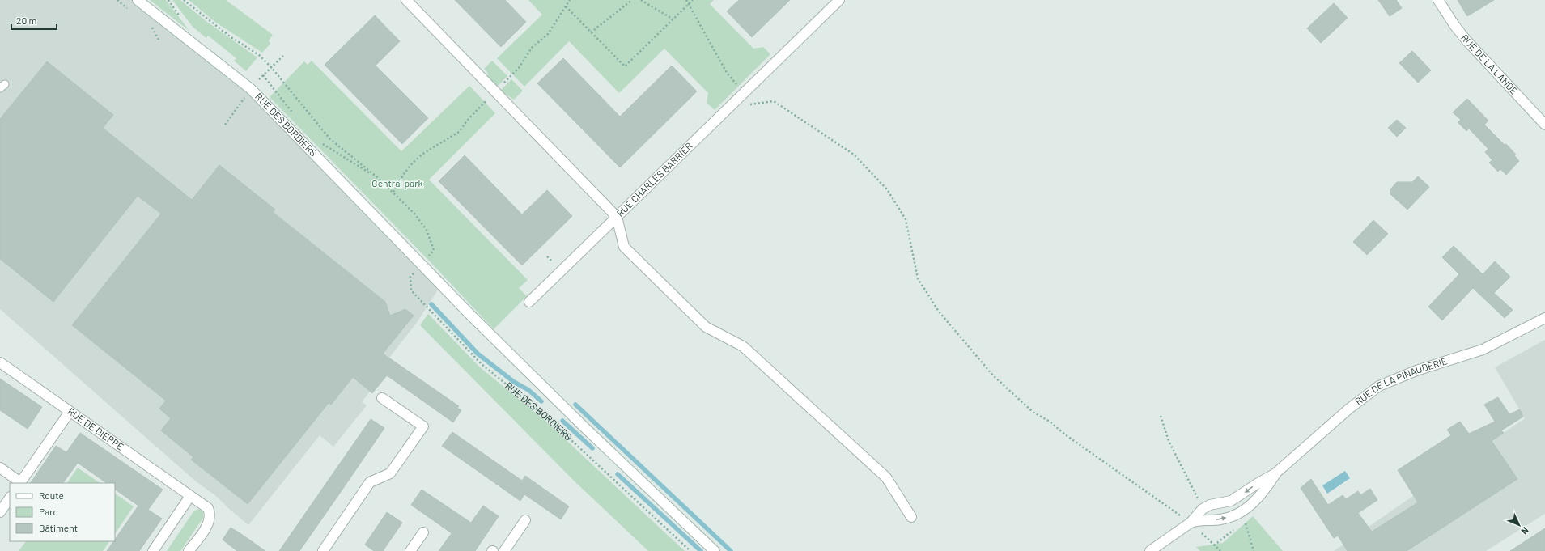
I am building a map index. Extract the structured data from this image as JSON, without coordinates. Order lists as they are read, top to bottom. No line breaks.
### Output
{"streets":{"street":["RUE DE LA LANDE","RUE DES BORDIERS","RUE CHARLES BARRIER","RUE DE LA PINAUDERIE","RUE DE DIEPPE"]},"parks":["Central park"],"legend":["Route","Parc","Bâtiment"],"scale_bar":"20 m","north":"bottom right"}
